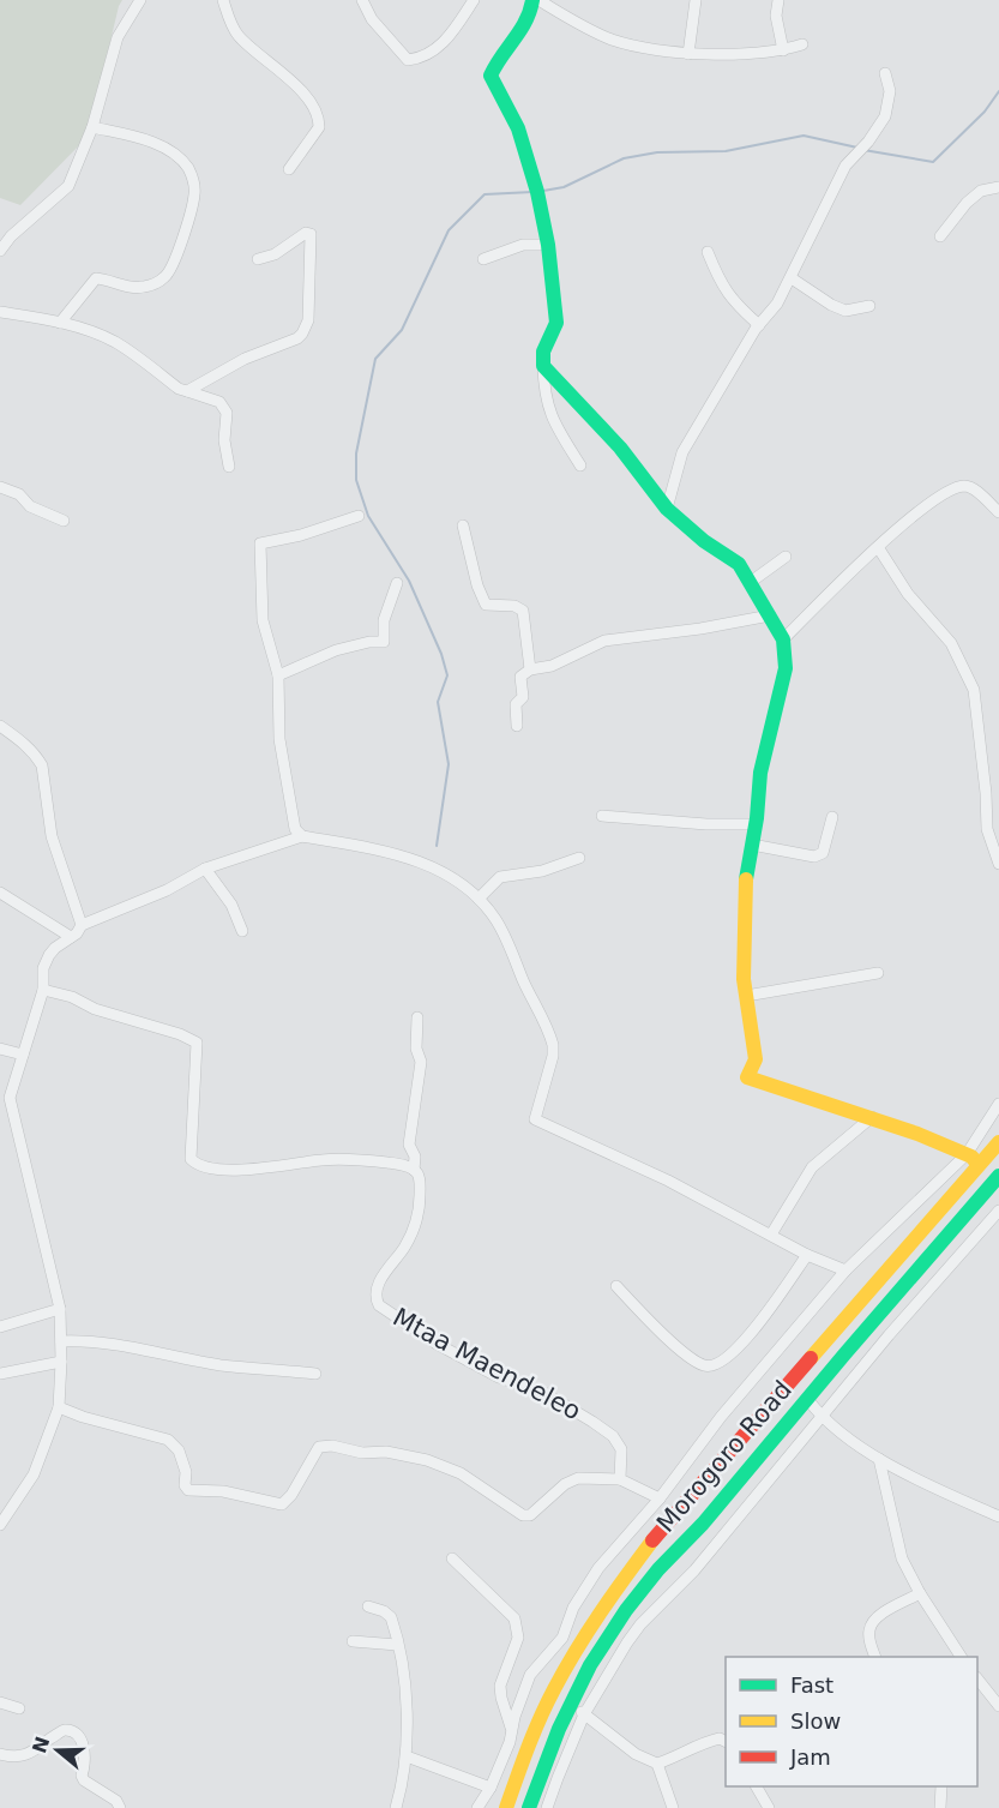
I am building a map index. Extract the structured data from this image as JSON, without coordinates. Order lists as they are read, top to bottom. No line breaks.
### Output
{"streets":{"main road":["Morogoro Road"],"street":["Mtaa Maendeleo"]},"legend":["Fast","Slow","Jam"],"north":"left"}
